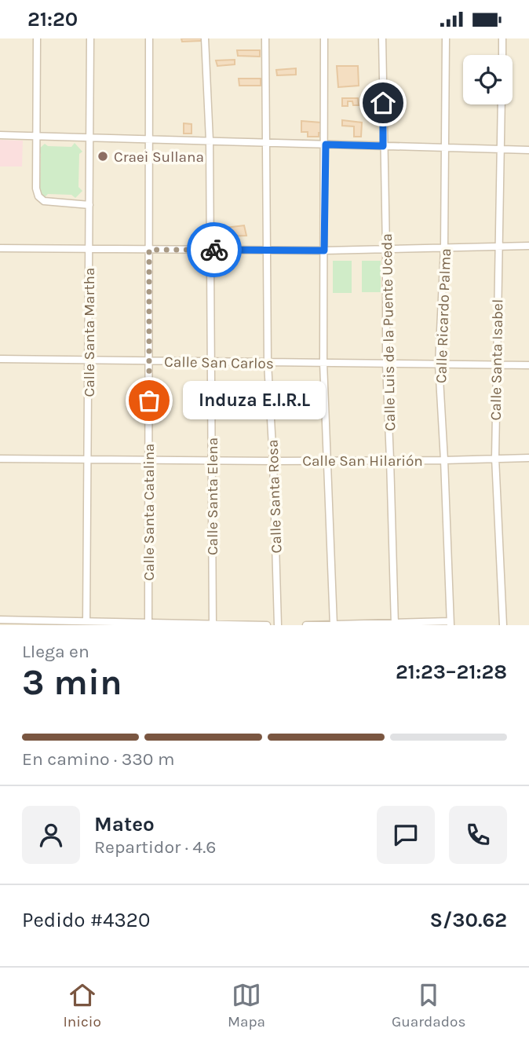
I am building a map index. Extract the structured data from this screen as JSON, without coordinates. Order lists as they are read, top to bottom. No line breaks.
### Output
{"streets":{"street":["Calle Ricardo Palma","Calle Santa Martha","Calle Luis de la Puente Uceda","Calle Santa Isabel","Calle San Carlos","Calle San Hilarión","Calle Santa Elena","Calle Santa Rosa","Calle Santa Catalina"]},"crossings":[["Calle Ricardo Palma","Calle San Carlos"],["Calle Ricardo Palma","Calle San Hilarión"],["Calle Santa Martha","Calle San Carlos"],["Calle Santa Martha","Calle San Hilarión"],["Calle Luis de la Puente Uceda","Calle San Carlos"],["Calle Luis de la Puente Uceda","Calle San Hilarión"],["Calle Santa Isabel","Calle San Carlos"],["Calle Santa Isabel","Calle San Hilarión"],["Calle San Carlos","Calle Santa Elena"],["Calle San Carlos","Calle Santa Rosa"],["Calle San Carlos","Calle Santa Catalina"],["Calle San Hilarión","Calle Santa Elena"],["Calle San Hilarión","Calle Santa Rosa"],["Calle San Hilarión","Calle Santa Catalina"]],"places":["Craei Sullana","Induza E.I.R.L"],"page":{"status":"21:20","bubble":"Induza E.I.R.L","heading":["3 min","Llega en","21:23–21:28"],"panel":["Mateo","Repartidor · 4.6","Pedido #4320","S/30.62"],"bar":"En camino · 330 m","tabs":["Inicio","Mapa","Guardados"]}}
